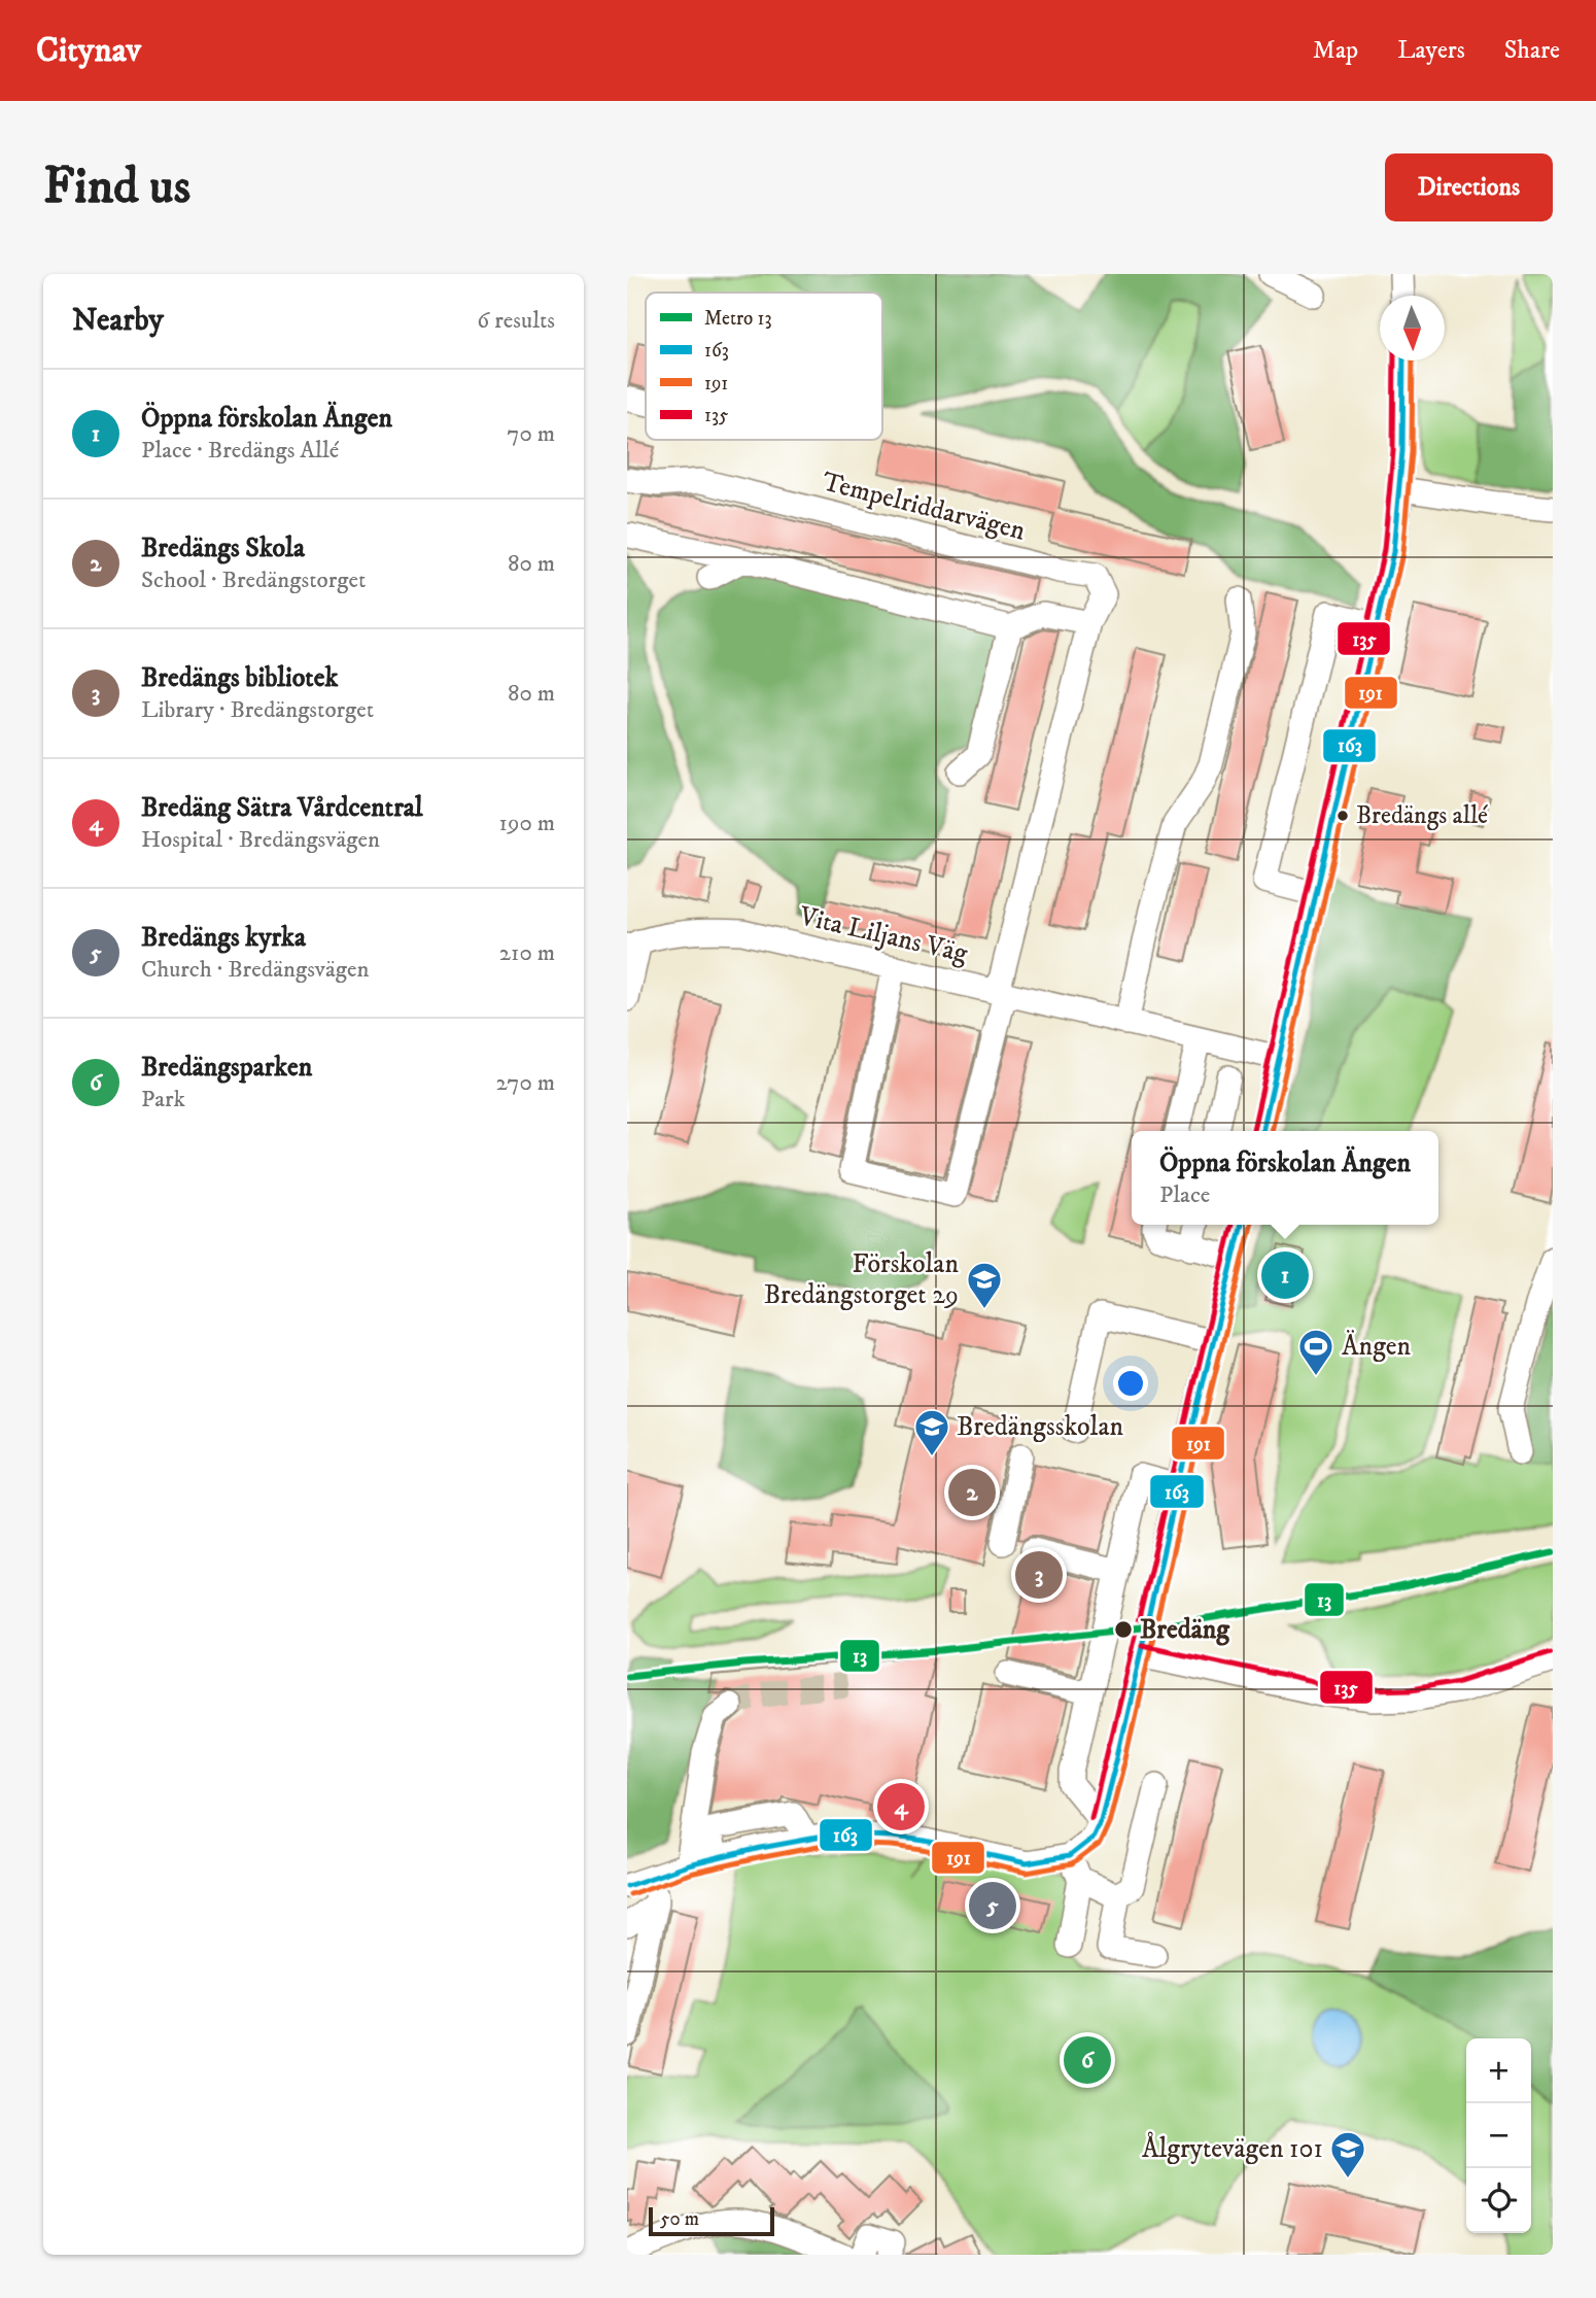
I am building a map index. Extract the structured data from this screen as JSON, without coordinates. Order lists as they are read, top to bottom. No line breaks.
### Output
{"streets":{"street":["Tempelriddarvägen","Vita Liljans Väg"]},"crossings":[["Tempelriddarvägen","Vita Liljans Väg"]],"places":{"other":["Bredängs allé","Bredäng"],"school or university":["Förskolan Bredängstorget 29","Bredängsskolan","Ålgrytevägen 101"],"sports":["Ängen"]},"lines":["transit line 163","transit line 191","transit line 135","metro line 13"],"legend":["Metro 13","163","191","135"],"scale_bar":"50 m","north":"bottom","page":{"header":"Citynav","nav":["Map","Layers","Share"],"buttons":"Directions","title":"Find us","heading":["Nearby","6 results"],"list":[{"mark":"1","name":"Öppna förskolan Ängen","note":"Place · Bredängs Allé","value":"70 m"},{"mark":"2","name":"Bredängs Skola","note":"School · Bredängstorget","value":"80 m"},{"mark":"3","name":"Bredängs bibliotek","note":"Library · Bredängstorget","value":"80 m"},{"mark":"4","name":"Bredäng Sätra Vårdcentral","note":"Hospital · Bredängsvägen","value":"190 m"},{"mark":"5","name":"Bredängs kyrka","note":"Church · Bredängsvägen","value":"210 m"},{"mark":"6","name":"Bredängsparken","note":"Park","value":"270 m"}],"popup":["Öppna förskolan Ängen","Place"],"pins":["1","2","3","4","5","6"],"map_buttons":["+","−"],"scale":"50 m"}}
